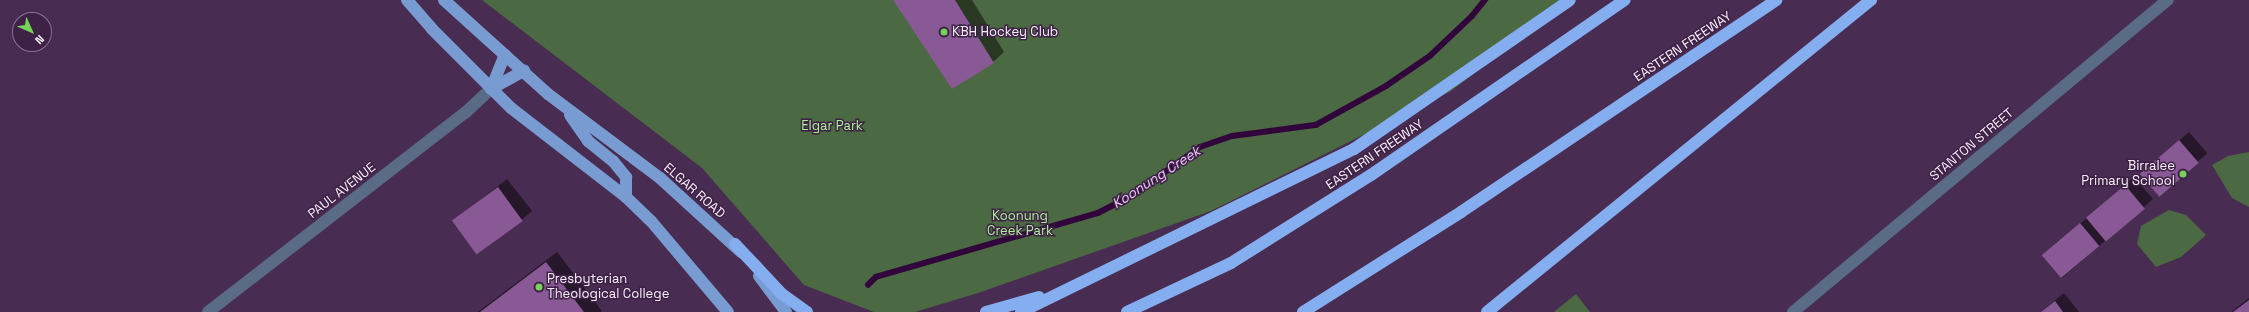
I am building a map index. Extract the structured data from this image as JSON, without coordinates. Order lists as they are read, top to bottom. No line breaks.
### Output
{"streets":{"highway":["EASTERN FREEWAY"],"main road":["ELGAR ROAD"],"street":["STANTON STREET","PAUL AVENUE"]},"water":["Koonung Creek"],"parks":["Elgar Park","Koonung Creek Park"],"places":["KBH Hockey Club","Birralee Primary School","Presbyterian Theological College"],"north":"bottom right"}
